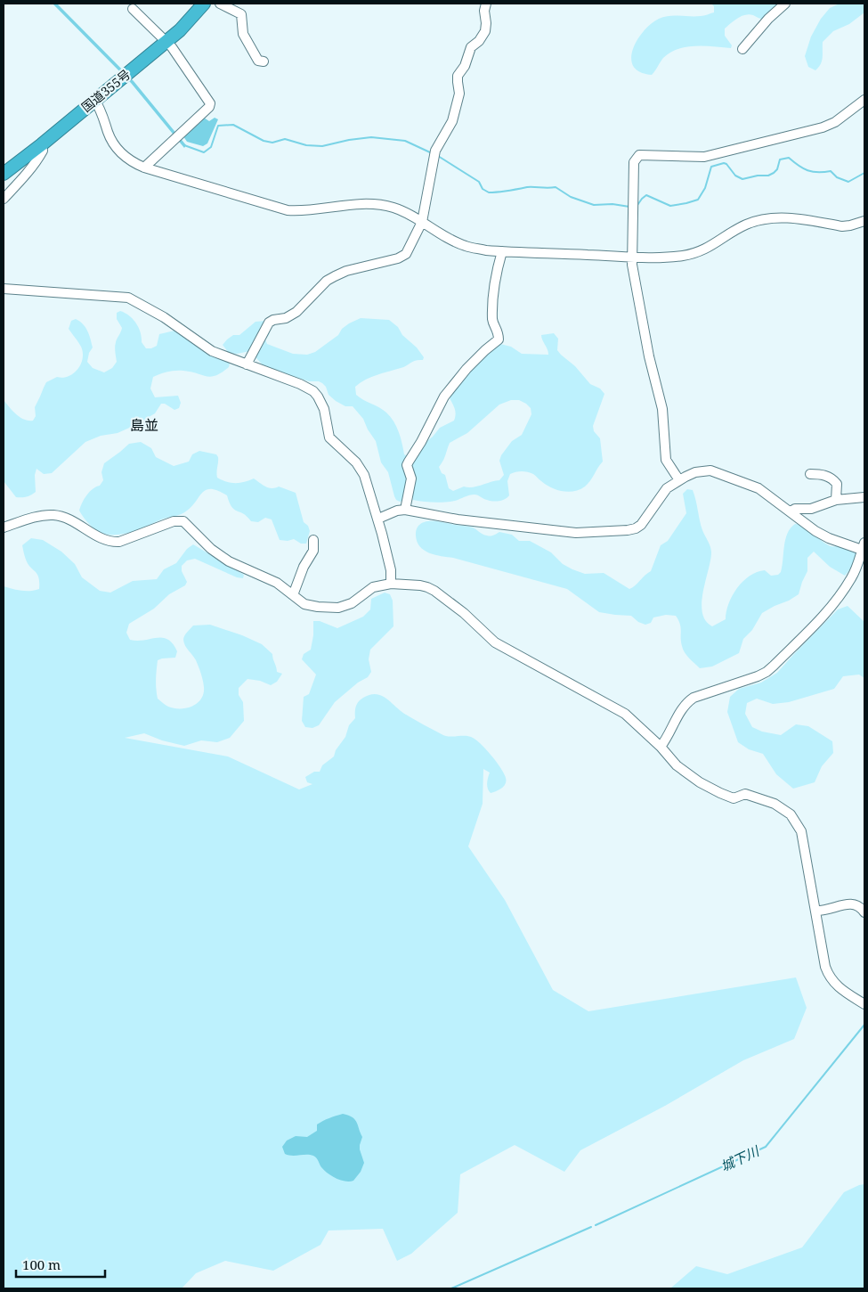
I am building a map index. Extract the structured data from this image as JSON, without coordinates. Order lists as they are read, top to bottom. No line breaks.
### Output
{"streets":{"highway":["国道355号"]},"districts":["島並"],"water":["城下川"],"scale_bar":"100 m"}
